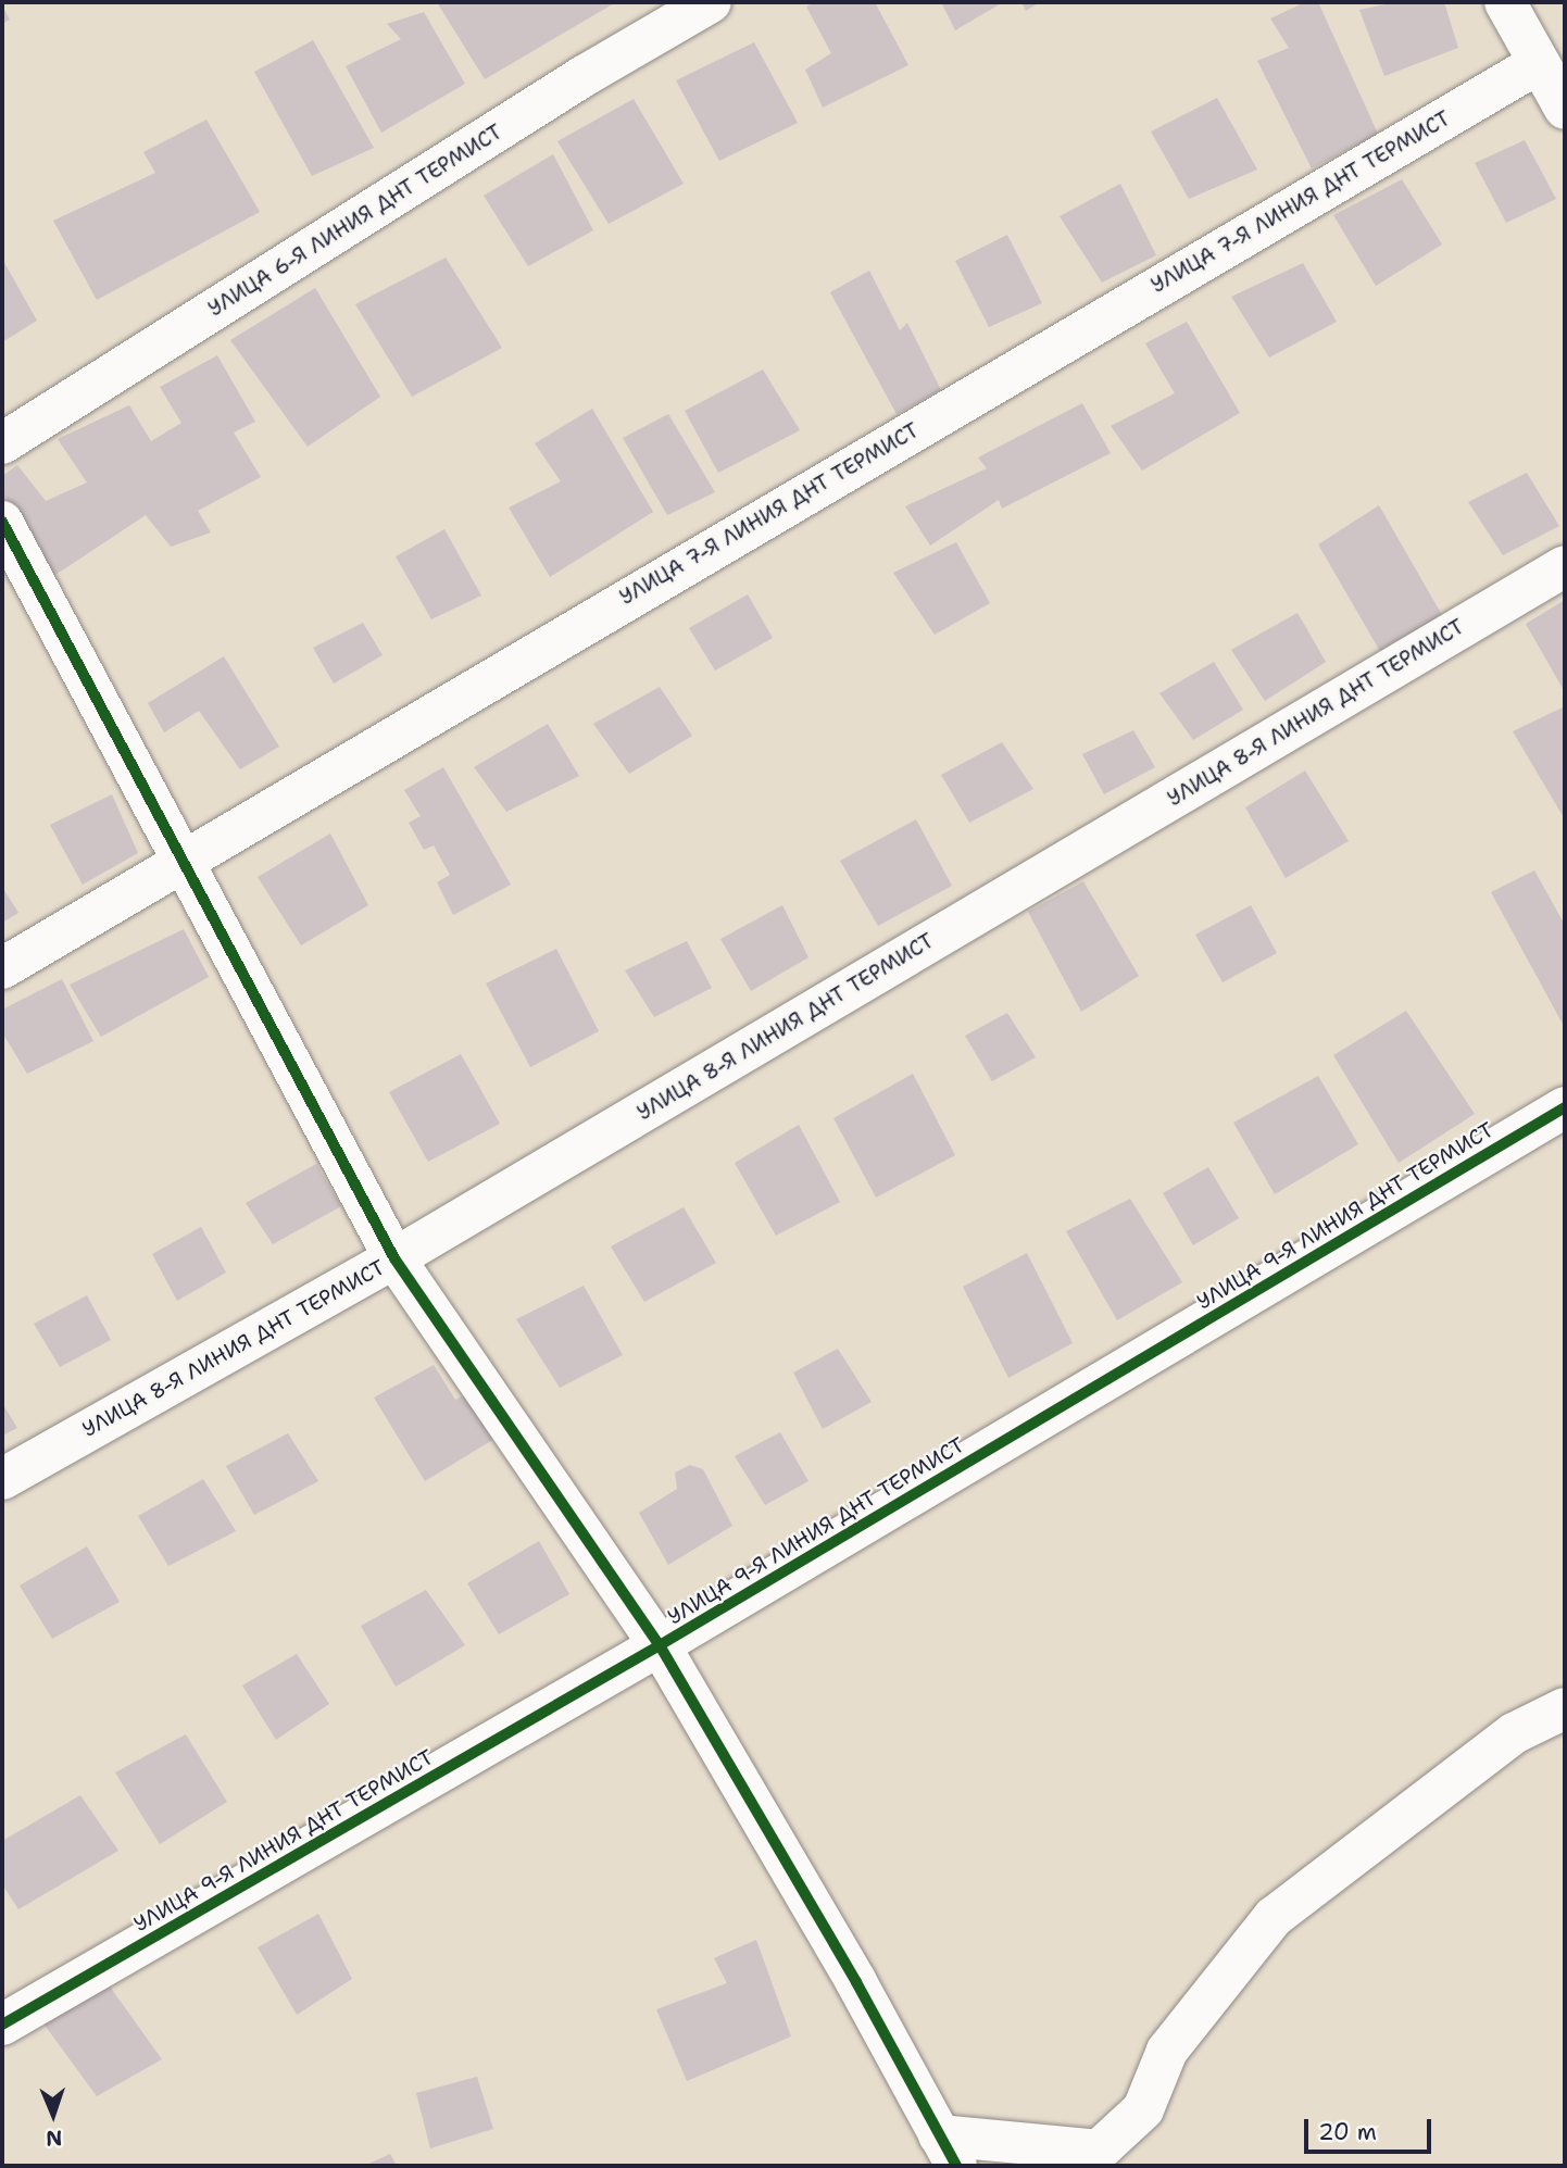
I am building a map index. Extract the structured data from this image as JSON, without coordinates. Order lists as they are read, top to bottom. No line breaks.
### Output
{"streets":{"street":["УЛИЦА 7-Я ЛИНИЯ ДНТ ТЕРМИСТ","УЛИЦА 6-Я ЛИНИЯ ДНТ ТЕРМИСТ","УЛИЦА 8-Я ЛИНИЯ ДНТ ТЕРМИСТ","УЛИЦА 9-Я ЛИНИЯ ДНТ ТЕРМИСТ"]},"scale_bar":"20 m","north":"bottom"}
